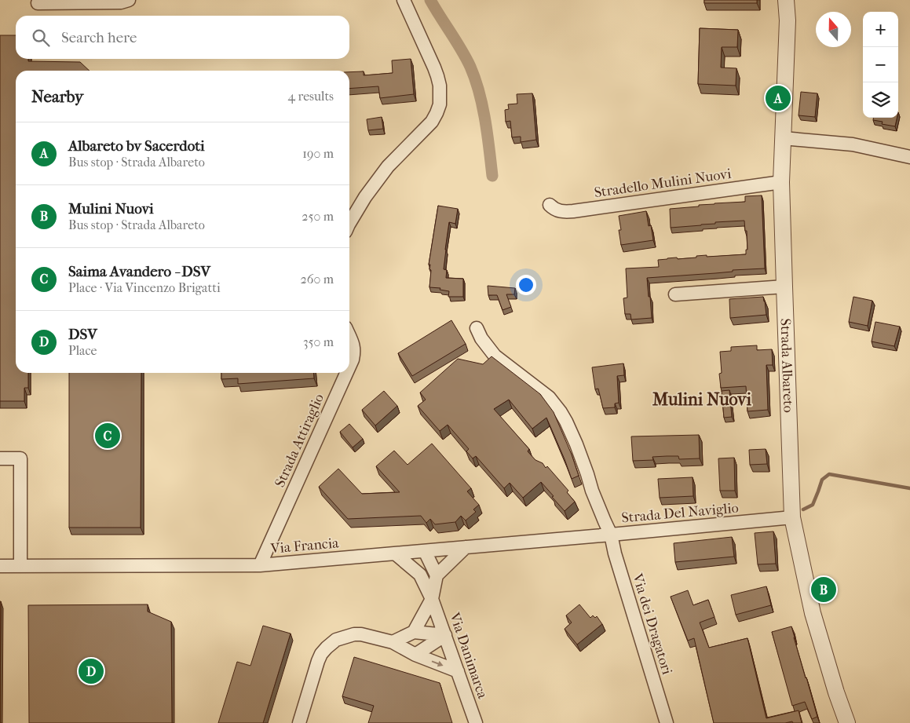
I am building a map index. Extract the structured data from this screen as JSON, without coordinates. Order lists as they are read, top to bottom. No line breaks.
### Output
{"streets":{"street":["Stradello Mulini Nuovi","Strada Albareto","Strada Attiraglio","Strada Del Naviglio","Via Francia","Via dei Dragatori","Via Danimarca"]},"crossings":[["Stradello Mulini Nuovi","Strada Albareto"],["Strada Albareto","Strada Del Naviglio"],["Strada Attiraglio","Via Francia"],["Strada Del Naviglio","Via Francia"],["Strada Del Naviglio","Via dei Dragatori"],["Via Francia","Via dei Dragatori"],["Via Francia","Via Danimarca"]],"districts":["Mulini Nuovi"],"north":"top","page":{"map_buttons":["+","−"],"search":"Search here","heading":["Nearby","4 results"],"pins":["A","C","B","D"],"list":[{"mark":"A","name":"Albareto bv Sacerdoti","note":"Bus stop · Strada Albareto","value":"190 m"},{"mark":"B","name":"Mulini Nuovi","note":"Bus stop · Strada Albareto","value":"250 m"},{"mark":"C","name":"Saima Avandero - DSV","note":"Place · Via Vincenzo Brigatti","value":"260 m"},{"mark":"D","name":"DSV","note":"Place","value":"350 m"}]}}
